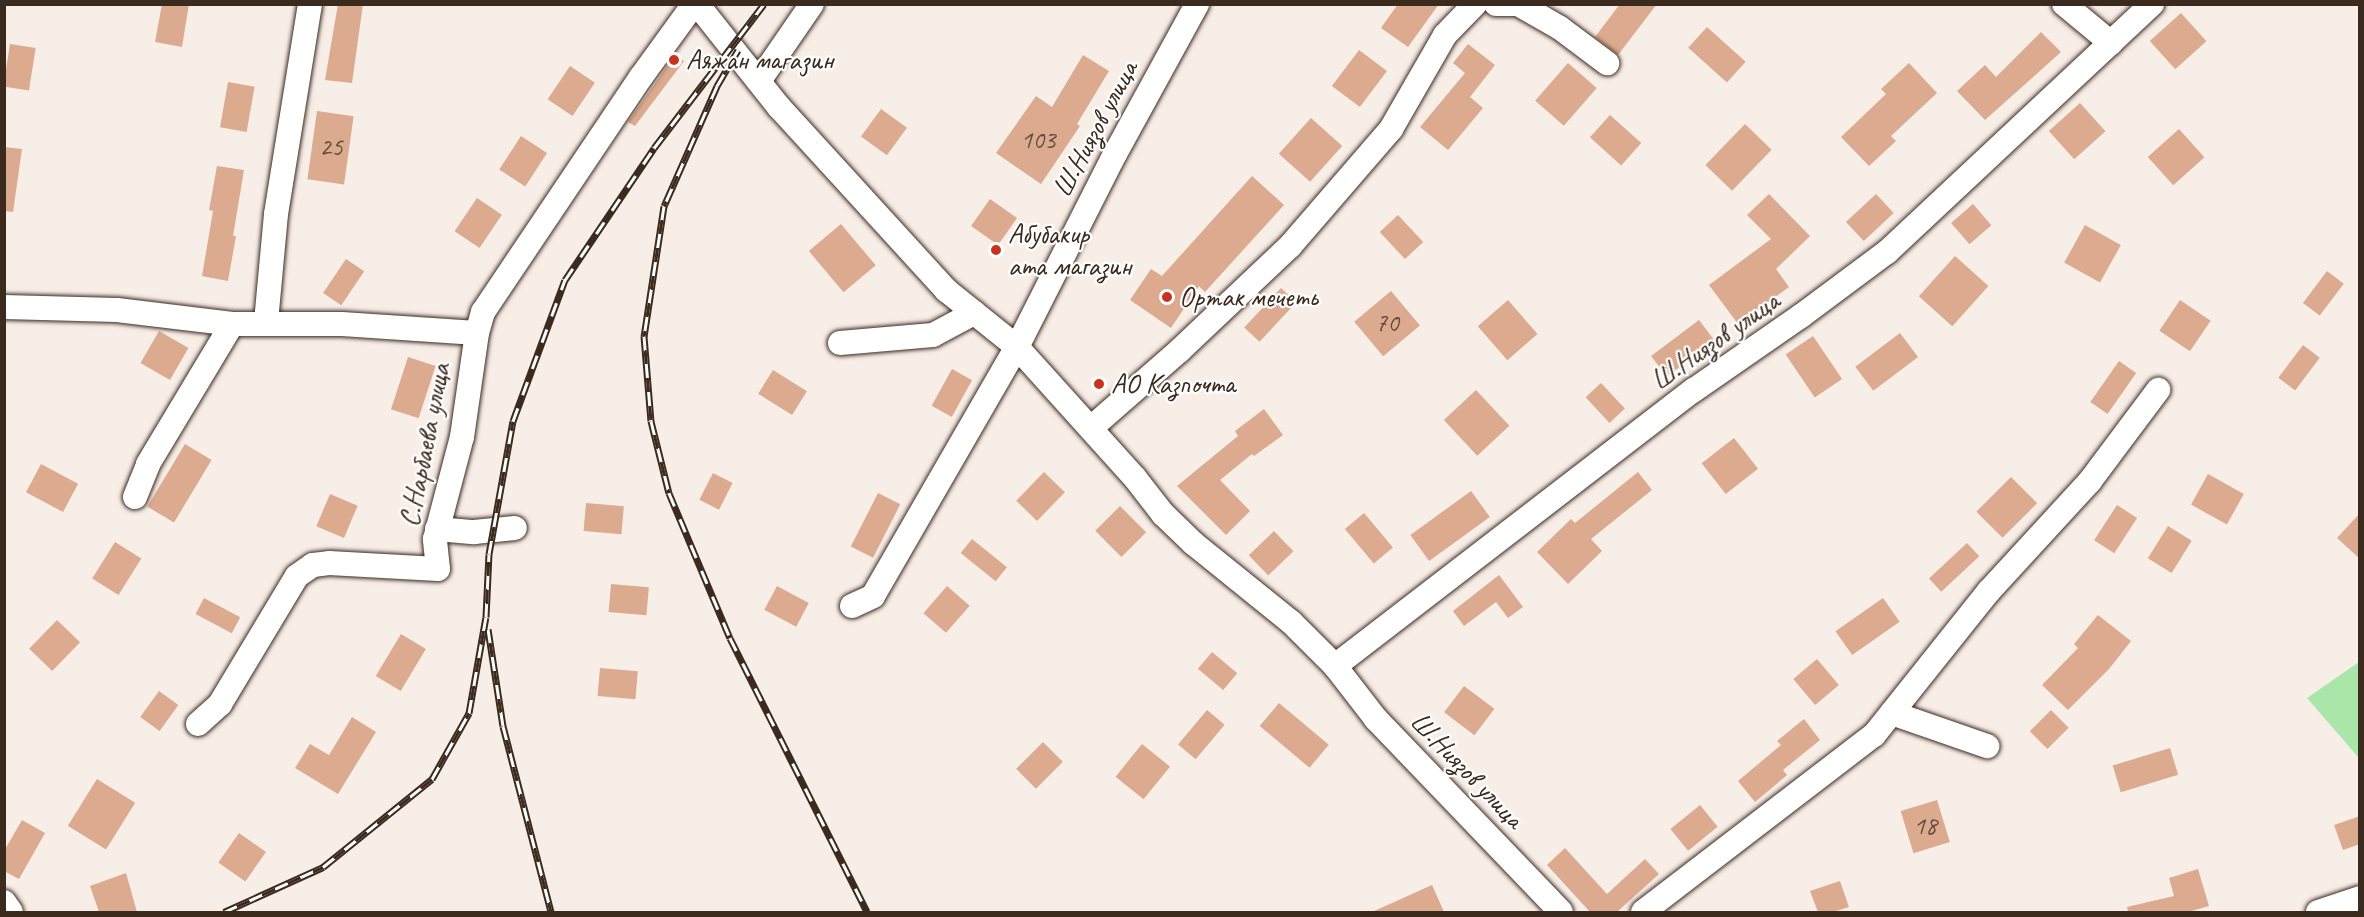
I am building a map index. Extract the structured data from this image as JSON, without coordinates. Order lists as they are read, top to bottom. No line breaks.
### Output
{"streets":{"street":["Ш.Ниязов улица","С.Нарбаева улица"]},"crossings":[["Ш.Ниязов улица","С.Нарбаева улица"]],"places":["Аяжан магазин","Абубакир ата магазин","Ортак мечеть","АО Казпочта"],"house_numbers":["103","25","70","18"]}
